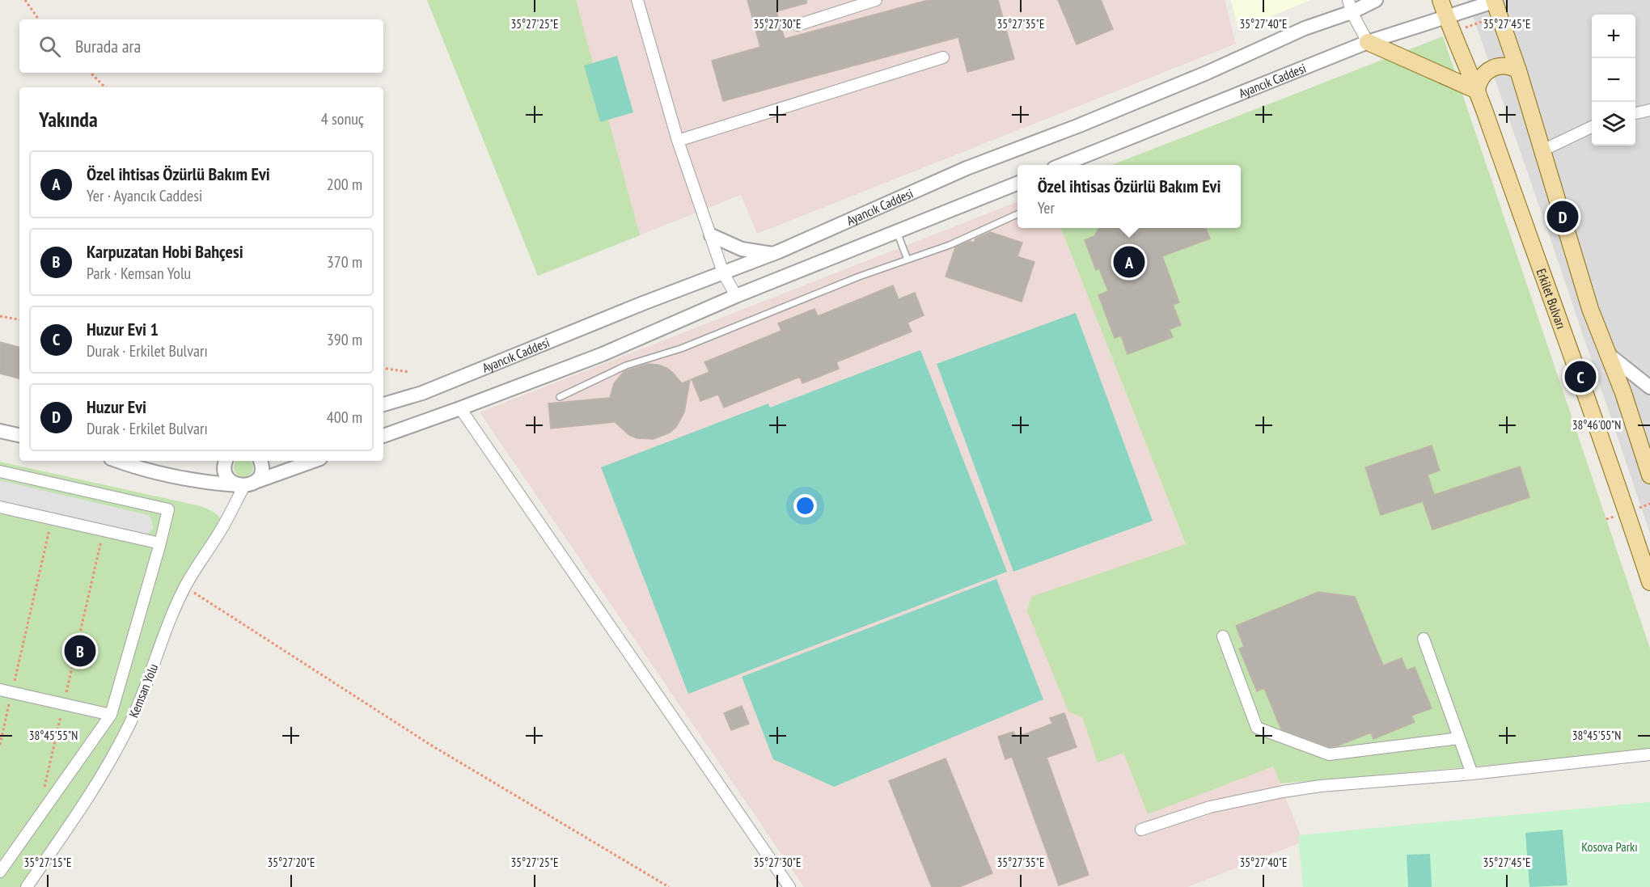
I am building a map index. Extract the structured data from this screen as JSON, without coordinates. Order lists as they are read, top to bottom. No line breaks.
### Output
{"streets":{"main road":["Erkilet Bulvarı"],"street":["Ayancık Caddesi","Kemsan Yolu"]},"crossings":[["Ayancık Caddesi","Erkilet Bulvarı"]],"parks":["Kosova Parkı"],"page":{"map_buttons":["+","−"],"search":"Burada ara","heading":["Yakında","4 sonuç"],"list":[{"mark":"A","name":"Özel ihtisas Özürlü Bakım Evi","note":"Yer · Ayancık Caddesi","value":"200 m"},{"mark":"B","name":"Karpuzatan Hobi Bahçesi","note":"Park · Kemsan Yolu","value":"370 m"},{"mark":"C","name":"Huzur Evi 1","note":"Durak · Erkilet Bulvarı","value":"390 m"},{"mark":"D","name":"Huzur Evi","note":"Durak · Erkilet Bulvarı","value":"400 m"}],"popup":["Özel ihtisas Özürlü Bakım Evi","Yer"],"pins":["D","A","C","B"]},"coordinates":["35°27'25\"E","35°27'30\"E","35°27'35\"E","35°27'40\"E","35°27'45\"E","38°46'00\"N","38°45'55\"N","35°27'15\"E","35°27'20\"E"]}
